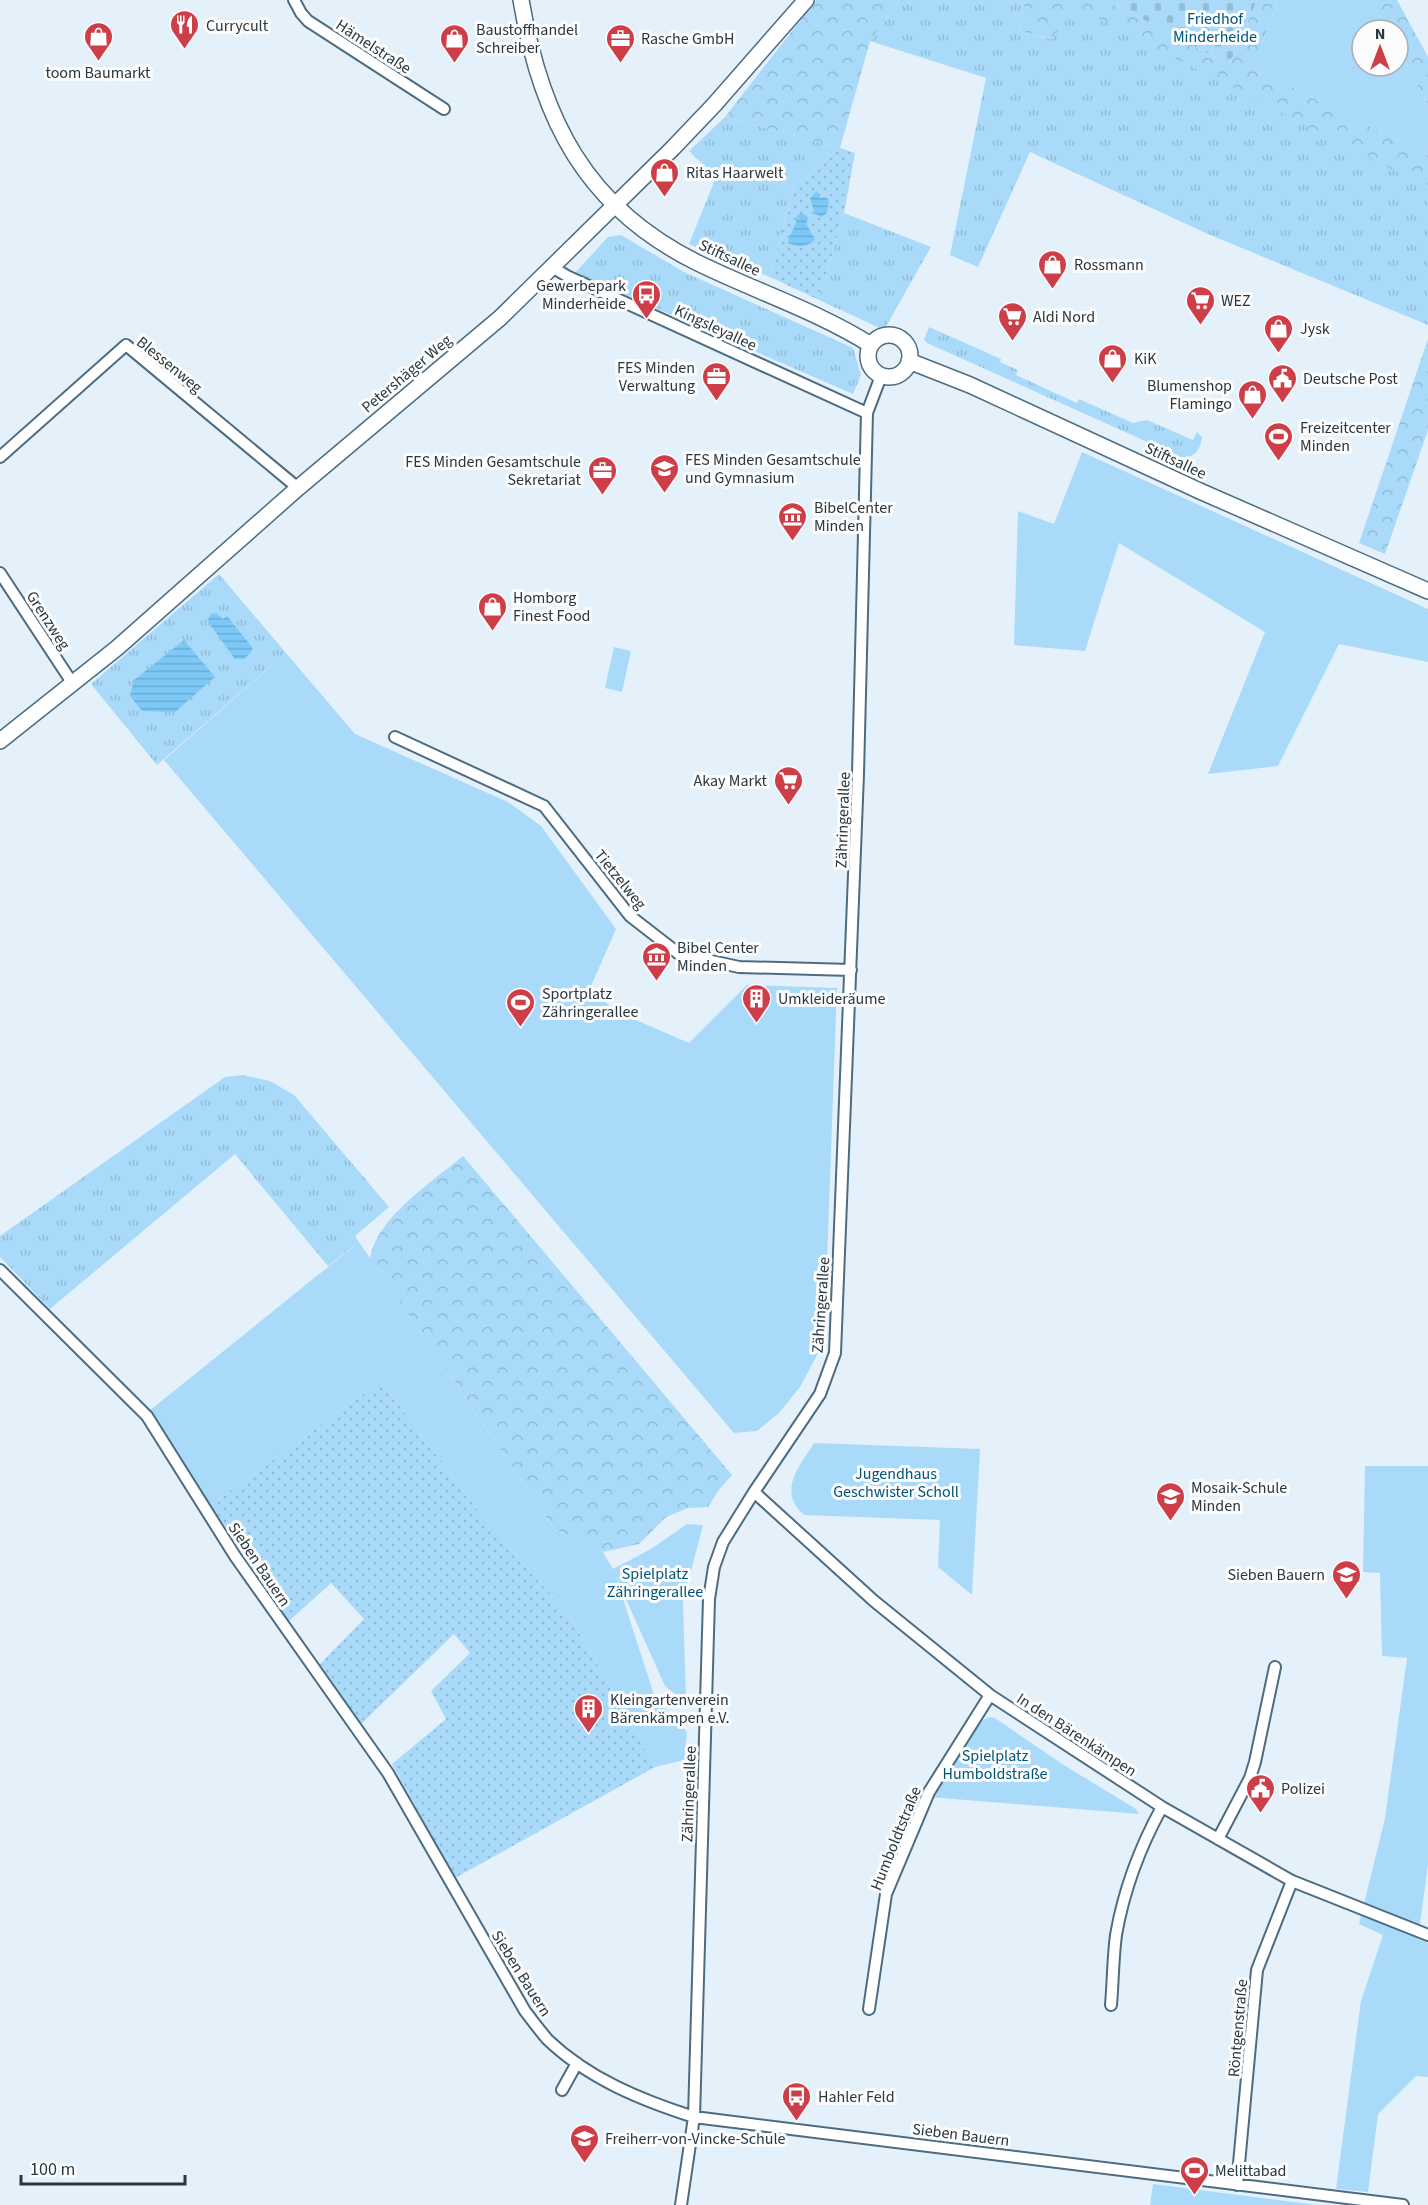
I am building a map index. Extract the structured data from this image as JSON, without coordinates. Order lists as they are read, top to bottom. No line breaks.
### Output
{"streets":{"main road":["Stiftsallee","Petershäger Weg"],"street":["Hämelstraße","Kingsleyallee","Blessenweg","Grenzweg","Zähringerallee","Tietzelweg","Sieben Bauern","In den Bärenkämpen","Humboldtstraße","Röntgenstraße"]},"crossings":[["Stiftsallee","Petershäger Weg"],["Stiftsallee","Zähringerallee"],["Kingsleyallee","Petershäger Weg"],["Kingsleyallee","Zähringerallee"],["Blessenweg","Petershäger Weg"],["Petershäger Weg","Grenzweg"],["Zähringerallee","Tietzelweg"],["Zähringerallee","Sieben Bauern"],["Zähringerallee","In den Bärenkämpen"],["Sieben Bauern","Röntgenstraße"],["In den Bärenkämpen","Humboldtstraße"],["In den Bärenkämpen","Röntgenstraße"]],"parks":["Friedhof Minderheide","Jugendhaus Geschwister Scholl","Spielplatz Zähringerallee","Spielplatz Humboldstraße"],"places":{"restaurant":["Currycult"],"shop":["toom Baumarkt","Baustoffhandel Schreiber","Ritas Haarwelt","Rossmann","Jysk","KiK","Blumenshop Flamingo","Homborg Finest Food"],"office":["Rasche GmbH","FES Minden Verwaltung","FES Minden Gesamtschule Sekretariat"],"bus stop":["Gewerbepark Minderheide","Hahler Feld"],"supermarket":["WEZ","Aldi Nord","Akay Markt"],"public building":["Deutsche Post","Polizei"],"sports":["Freizeitcenter Minden","Sportplatz Zähringerallee","Melittabad"],"school or university":["FES Minden Gesamtschule und Gymnasium","Mosaik-Schule Minden","Sieben Bauern","Freiherr-von-Vincke-Schule"],"museum":["BibelCenter Minden","Bibel Center Minden"],"building":["Umkleideräume","Kleingartenverein Bärenkämpen e.V."]},"scale_bar":"100 m","north":"top"}
